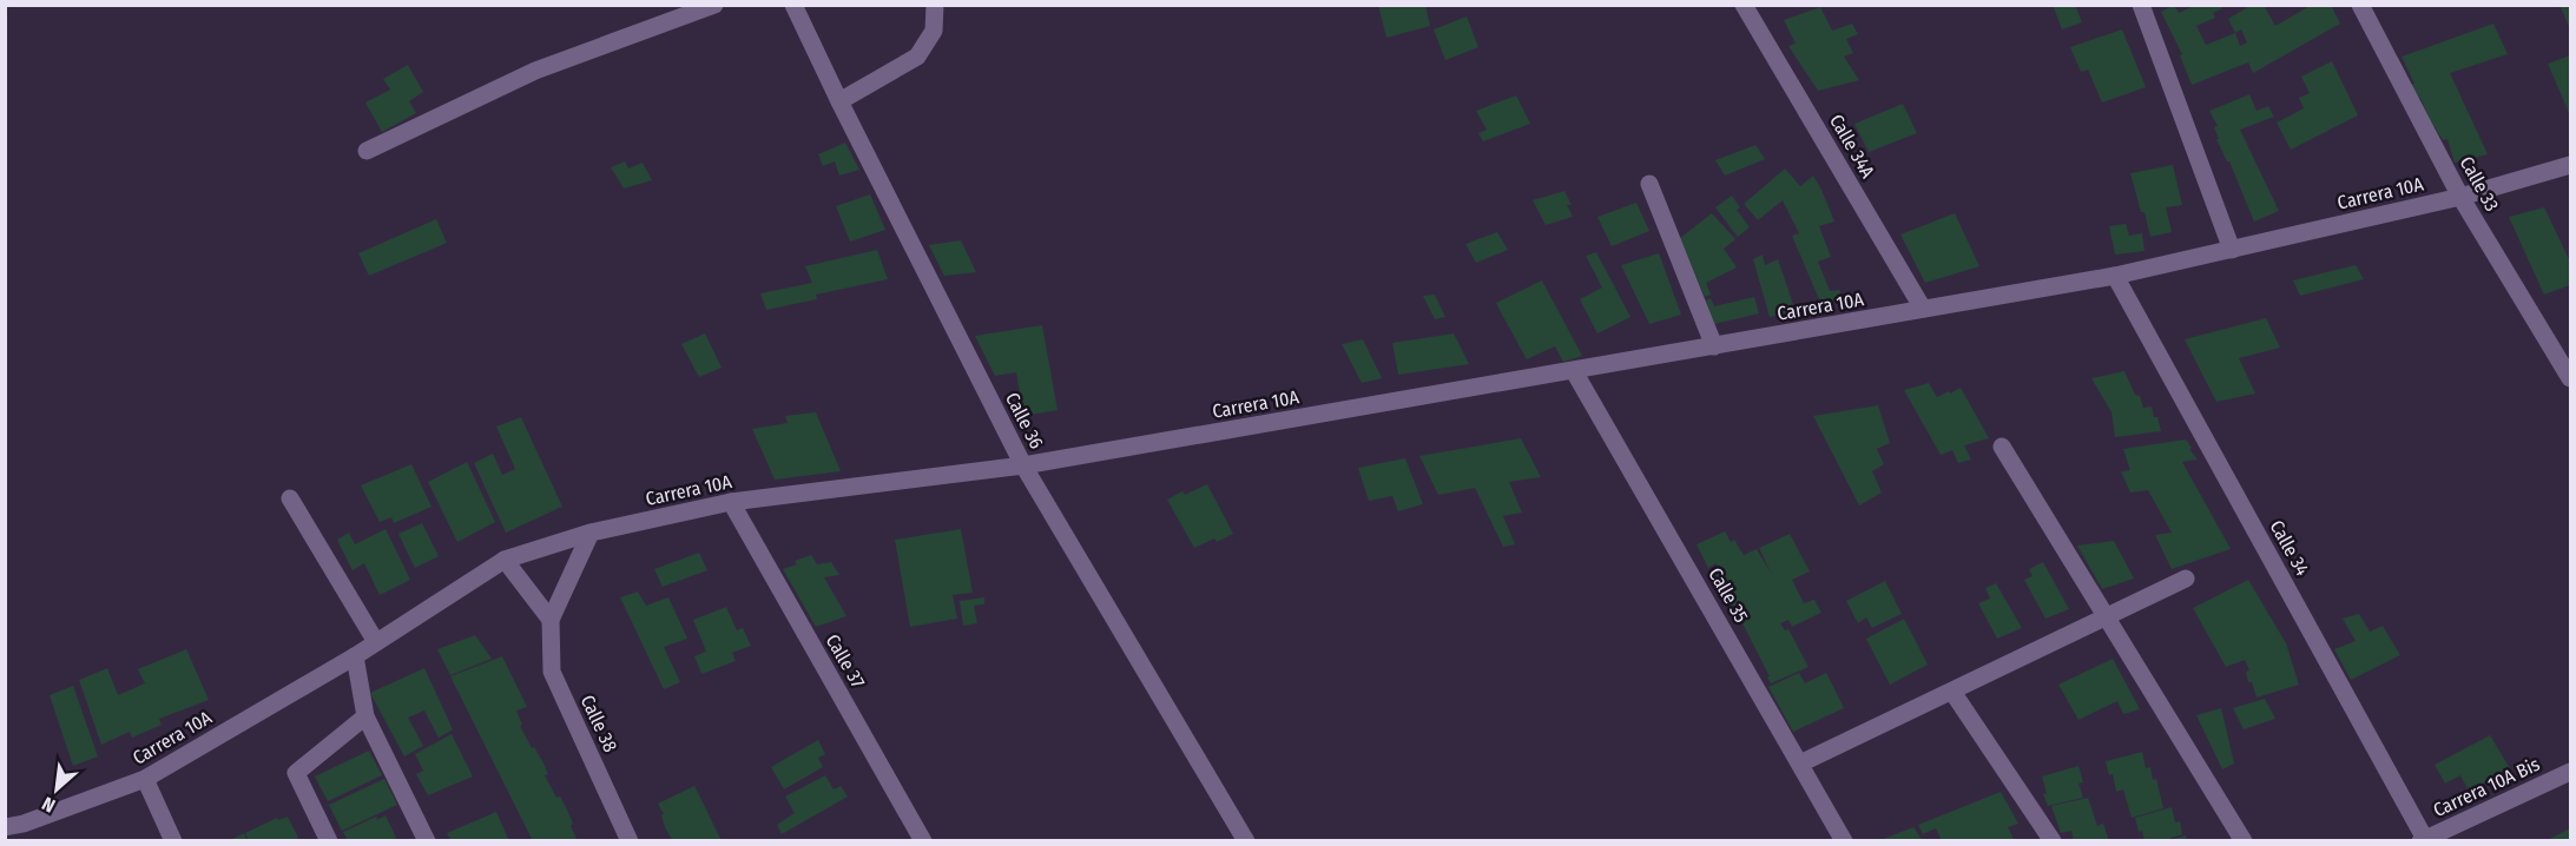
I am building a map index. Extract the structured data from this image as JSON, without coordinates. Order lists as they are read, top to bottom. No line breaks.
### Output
{"streets":{"street":["Calle 34A","Calle 33","Carrera 10A","Calle 36","Calle 34","Calle 35","Calle 37","Calle 38","Carrera 10A Bis"]},"crossings":[["Calle 34A","Carrera 10A"],["Calle 33","Carrera 10A"],["Carrera 10A","Calle 36"],["Carrera 10A","Calle 34"],["Carrera 10A","Calle 35"],["Carrera 10A","Calle 37"],["Calle 34","Carrera 10A Bis"]],"north":"bottom left"}
